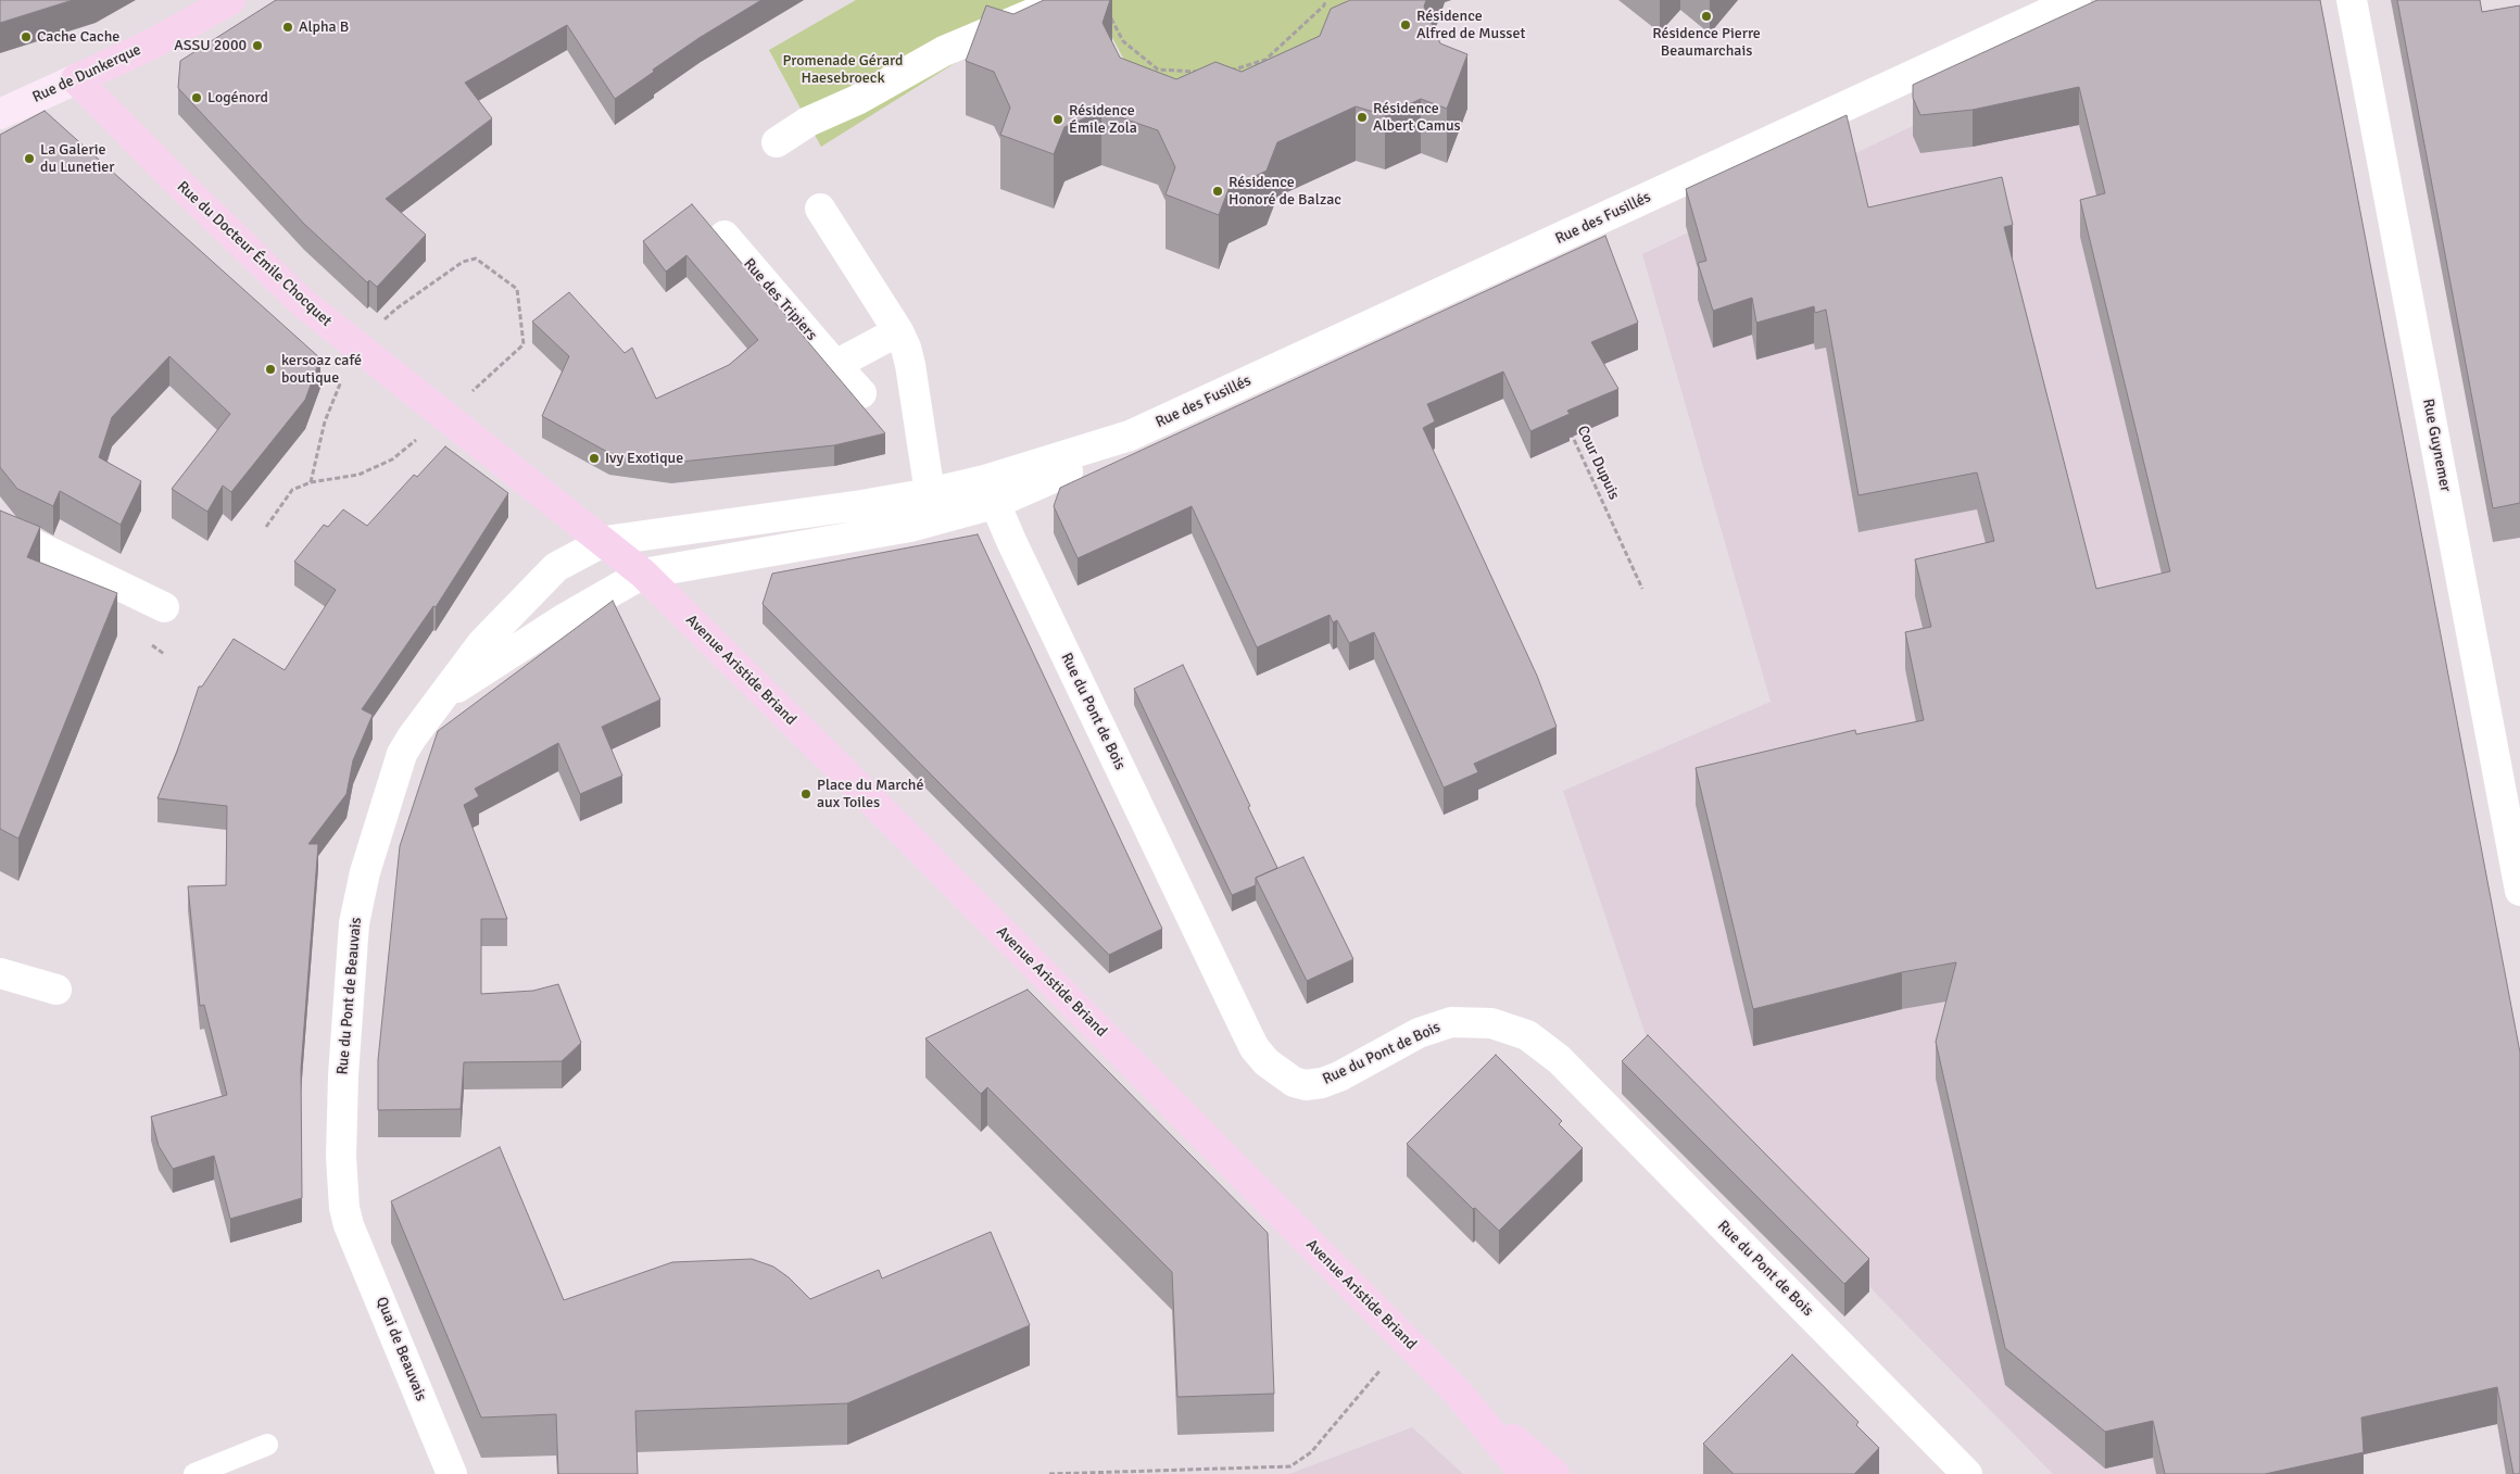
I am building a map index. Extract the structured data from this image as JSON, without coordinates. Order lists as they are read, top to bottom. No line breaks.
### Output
{"streets":{"main road":["Rue de Dunkerque","Rue du Docteur Émile Chocquet","Avenue Aristide Briand"],"street":["Rue des Fusillés","Rue des Tripiers","Rue Guynemer","Rue du Pont de Bois","Rue du Pont de Beauvais","Quai de Beauvais"],"path":["Cour Dupuis"]},"crossings":[["Rue de Dunkerque","Rue du Docteur Émile Chocquet"],["Rue des Fusillés","Rue du Pont de Bois"],["Rue du Pont de Beauvais","Quai de Beauvais"]],"parks":["Promenade Gérard Haesebroeck"],"places":["Résidence Pierre Beaumarchais","Résidence Alfred de Musset","Alpha B","Cache Cache","ASSU 2000","Logénord","Résidence Albert Camus","Résidence Émile Zola","La Galerie du Lunetier","Résidence Honoré de Balzac","kersoaz café boutique","Ivy Exotique","Place du Marché aux Toiles"]}
